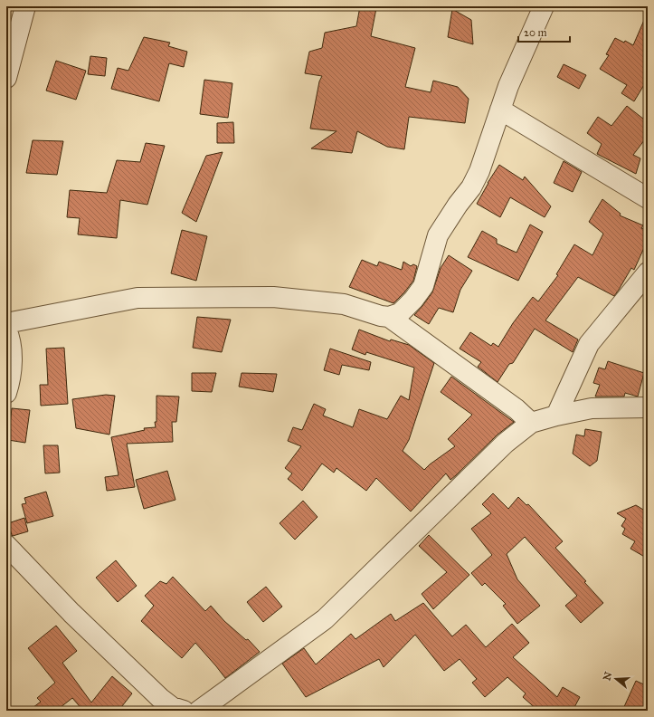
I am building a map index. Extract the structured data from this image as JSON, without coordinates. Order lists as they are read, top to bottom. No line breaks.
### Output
{"scale_bar":"20 m","north":"left"}
